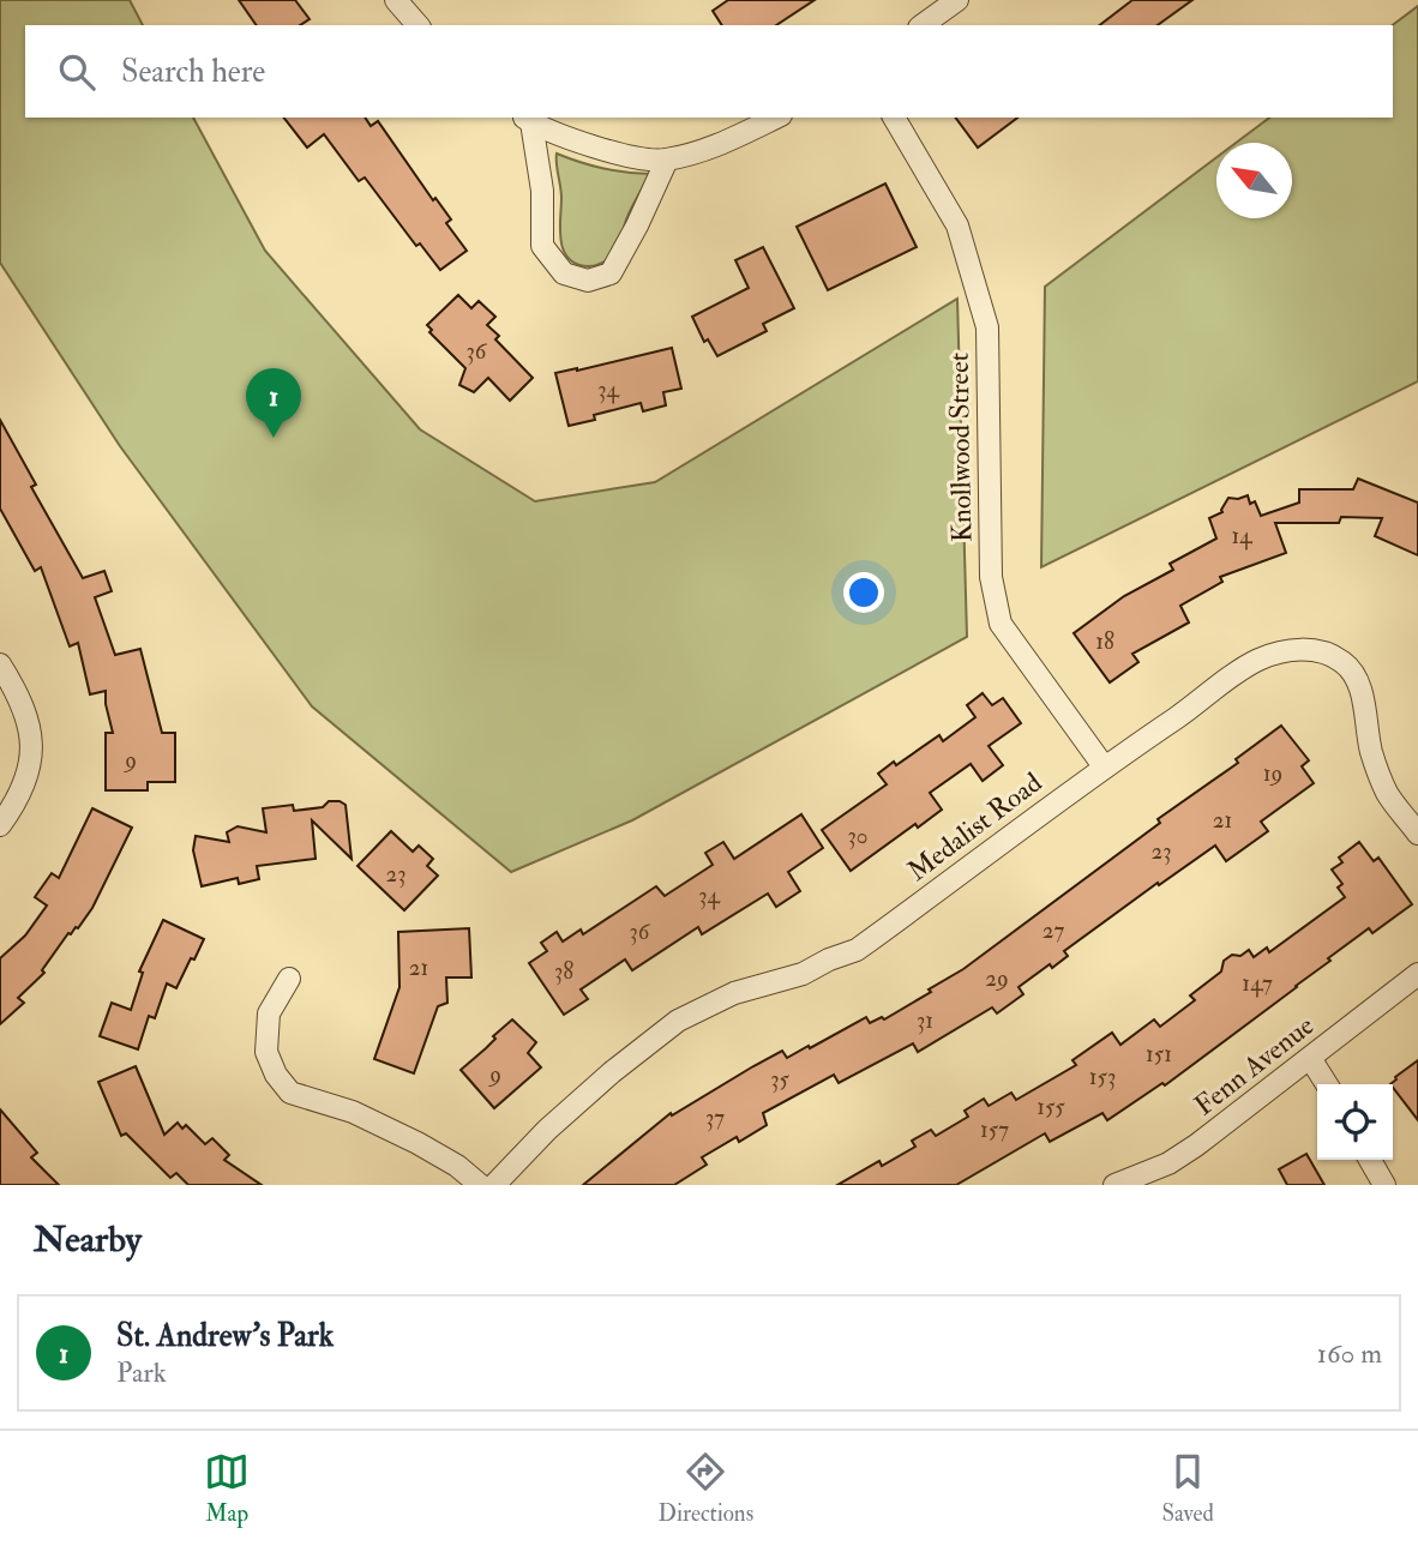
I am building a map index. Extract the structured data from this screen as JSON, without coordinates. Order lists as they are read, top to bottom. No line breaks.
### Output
{"streets":{"street":["Knollwood Street","Medalist Road","Fenn Avenue"]},"crossings":[["Knollwood Street","Medalist Road"]],"house_numbers":["36","34","14","18","9","19","21","30","23","23","34","27","36","21","38","29","147","31","151","9","153","35","155","37","157"],"north":"top left","page":{"search":"Search here","pins":"1","heading":"Nearby","list":[{"mark":"1","name":"St. Andrew’s Park","note":"Park","value":"160 m"}],"nav":["Map","Directions","Saved"]}}
